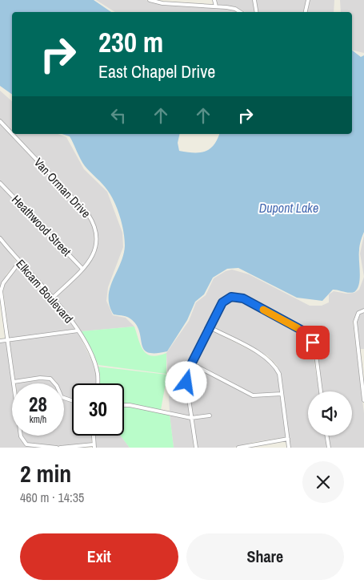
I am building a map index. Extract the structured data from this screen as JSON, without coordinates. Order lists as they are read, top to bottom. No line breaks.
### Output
{"streets":{"street":["Van Orman Drive","Heathwood Street","Elkcam Boulevard"]},"crossings":[["Van Orman Drive","Heathwood Street"],["Van Orman Drive","Elkcam Boulevard"]],"water":["Dupont Lake"],"page":{"turn":["230 m","East Chapel Drive"],"speed":"28 km/h","limit":"30","heading":["2 min","460 m · 14:35"],"buttons":["Exit","Share"]}}
